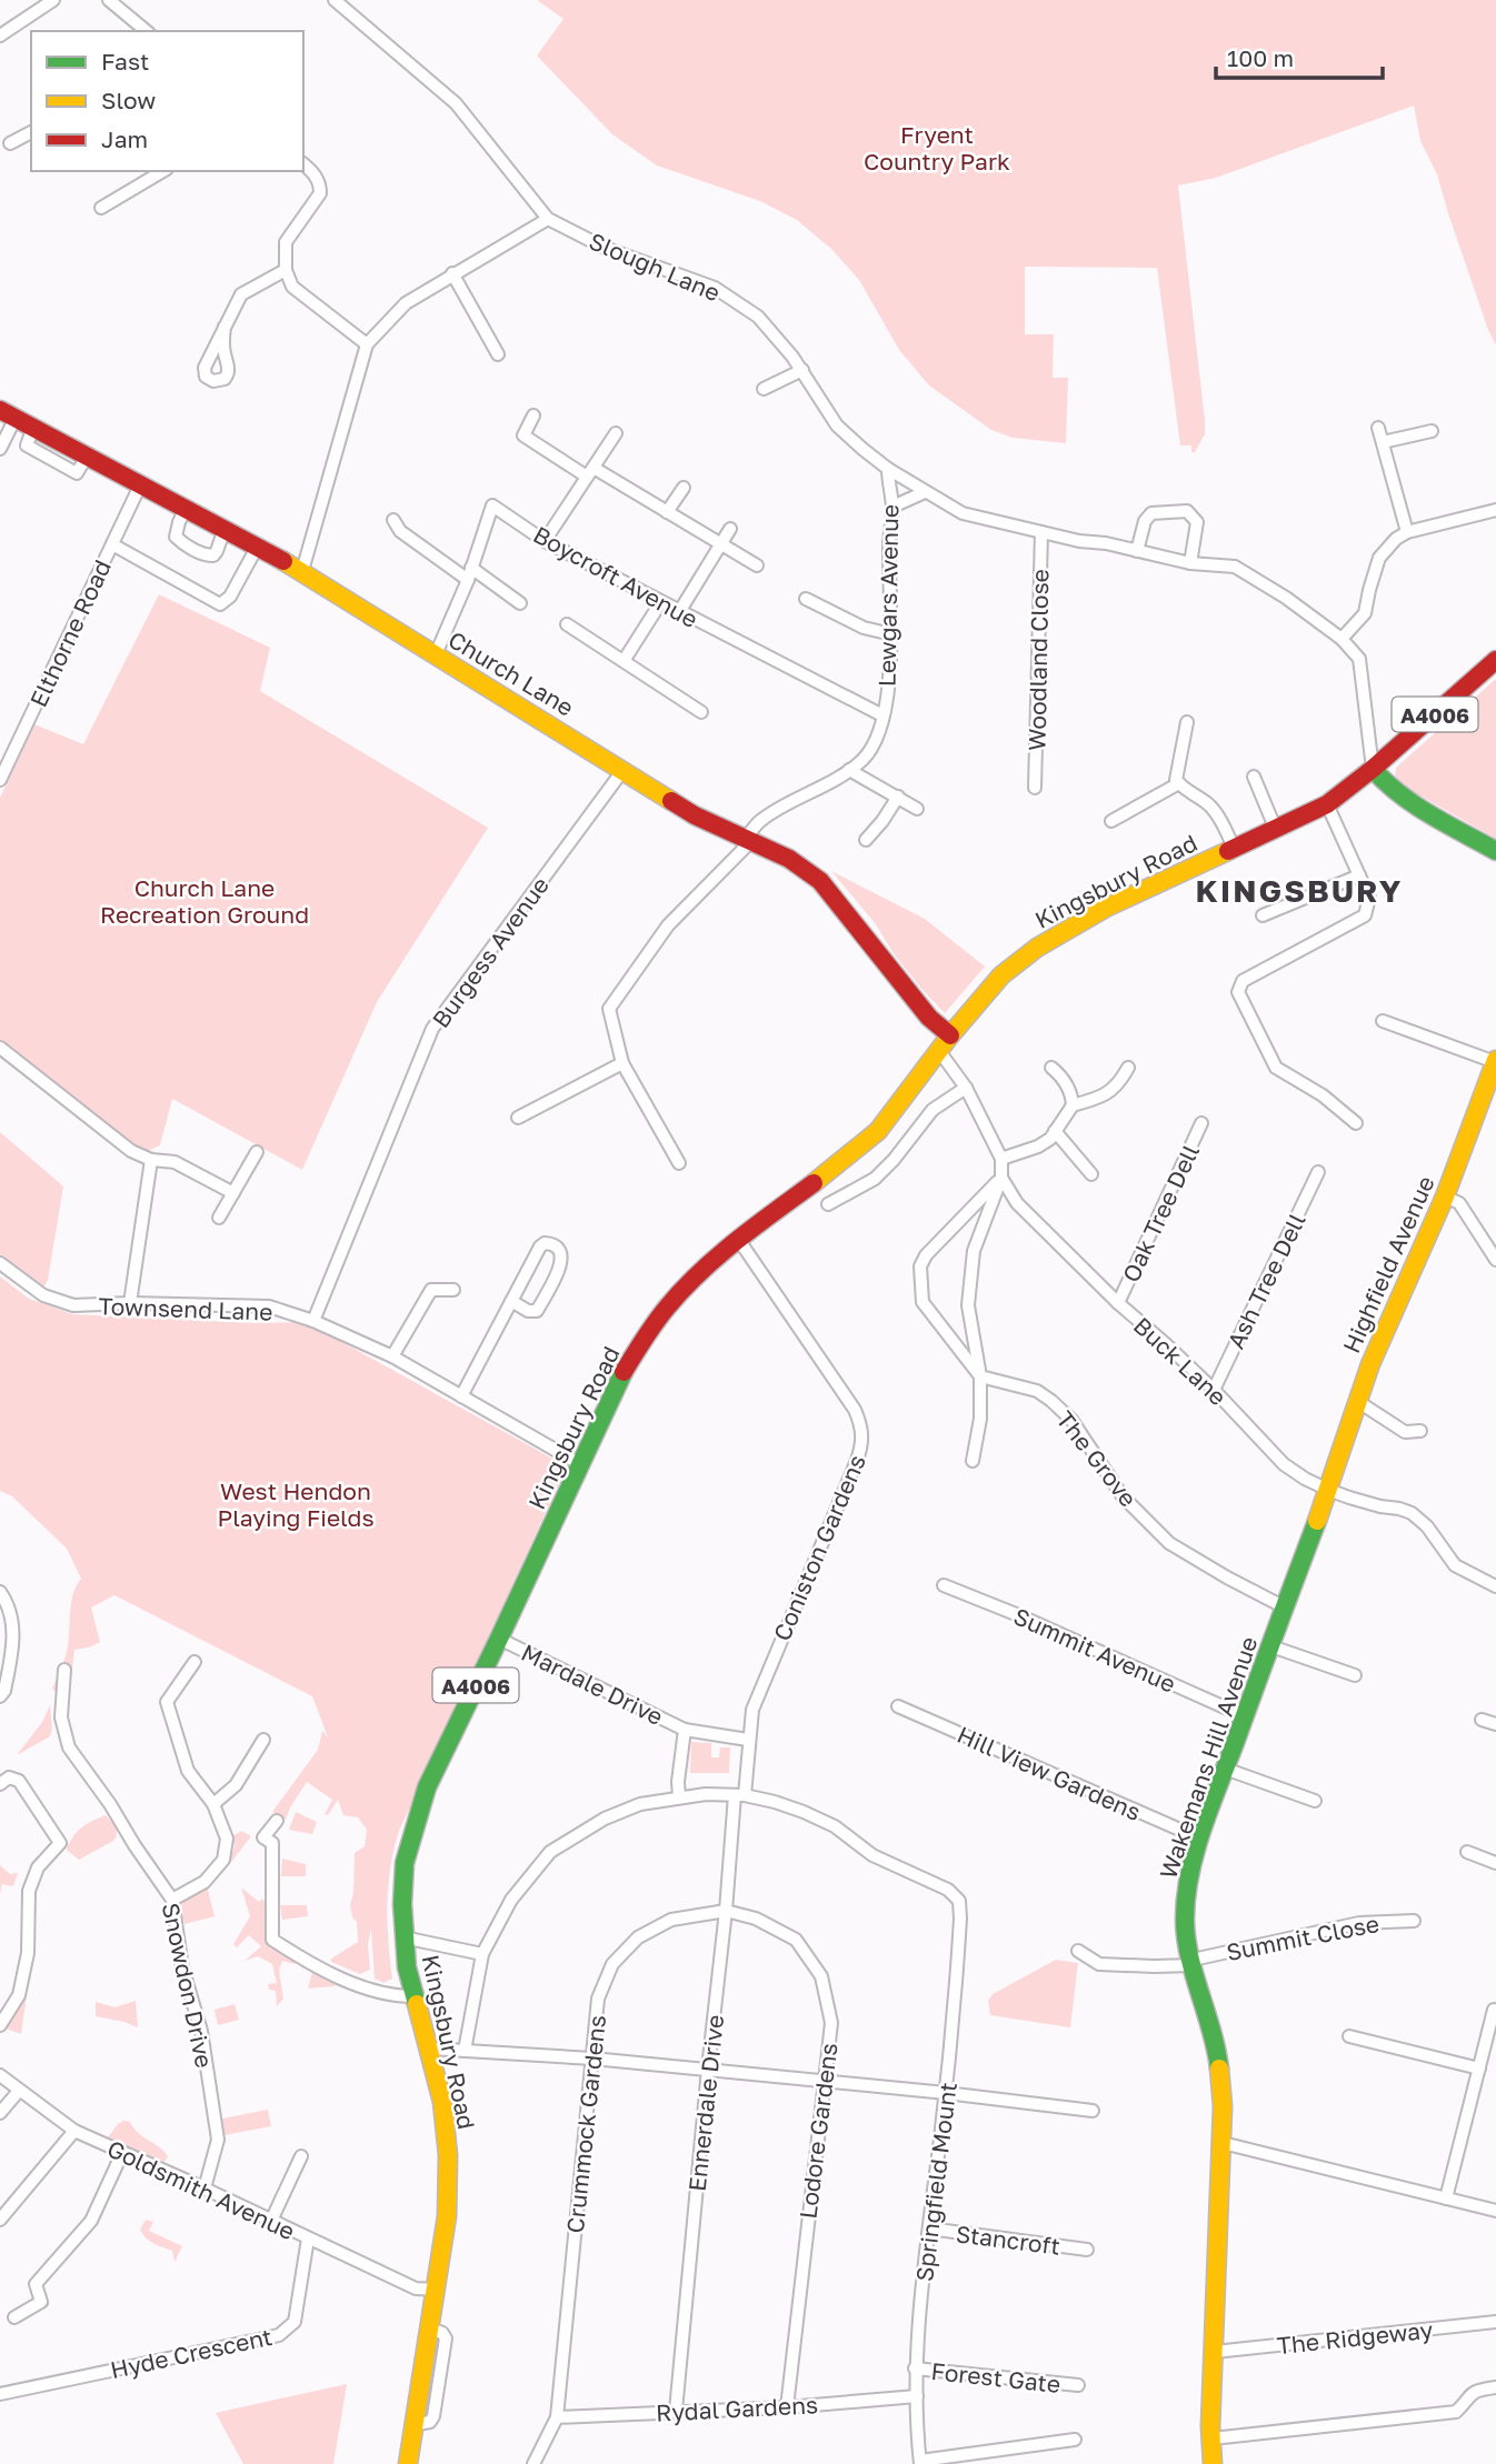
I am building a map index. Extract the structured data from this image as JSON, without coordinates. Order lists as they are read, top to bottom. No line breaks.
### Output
{"streets":{"main road":["Church Lane","A4006","Kingsbury Road","Highfield Avenue","Wakemans Hill Avenue"],"street":["Slough Lane","Boycroft Avenue","Lewgars Avenue","Elthorne Road","Woodland Close","Burgess Avenue","Oak Tree Dell","Ash Tree Dell","Townsend Lane","Buck Lane","The Grove","Coniston Gardens","Summit Avenue","Mardale Drive","Hill View Gardens","Summit Close","Snowdon Drive","Ennerdale Drive","Crummock Gardens","Lodore Gardens","Springfield Mount","Goldsmith Avenue","Stancroft","The Ridgeway","Hyde Crescent","Forest Gate","Rydal Gardens"]},"crossings":[["Slough Lane","Lewgars Avenue"],["Slough Lane","Woodland Close"],["Slough Lane","Kingsbury Road"],["Boycroft Avenue","Lewgars Avenue"],["Boycroft Avenue","Church Lane"],["Lewgars Avenue","Church Lane"],["Elthorne Road","Church Lane"],["Church Lane","Kingsbury Road"],["Church Lane","Burgess Avenue"],["Kingsbury Road","Townsend Lane"],["Kingsbury Road","Coniston Gardens"],["Kingsbury Road","Mardale Drive"],["Kingsbury Road","Goldsmith Avenue"],["Burgess Avenue","Townsend Lane"],["Oak Tree Dell","Buck Lane"],["Highfield Avenue","Buck Lane"],["Highfield Avenue","Wakemans Hill Avenue"],["Ash Tree Dell","Buck Lane"],["Buck Lane","Wakemans Hill Avenue"],["The Grove","Wakemans Hill Avenue"],["Coniston Gardens","Mardale Drive"],["Coniston Gardens","Ennerdale Drive"],["Coniston Gardens","Springfield Mount"],["Summit Avenue","Wakemans Hill Avenue"],["Wakemans Hill Avenue","Hill View Gardens"],["Wakemans Hill Avenue","Summit Close"],["Wakemans Hill Avenue","The Ridgeway"],["Snowdon Drive","Goldsmith Avenue"],["Ennerdale Drive","Crummock Gardens"],["Ennerdale Drive","Lodore Gardens"],["Ennerdale Drive","Springfield Mount"],["Ennerdale Drive","Rydal Gardens"],["Crummock Gardens","Lodore Gardens"],["Crummock Gardens","Rydal Gardens"],["Lodore Gardens","Rydal Gardens"],["Springfield Mount","Stancroft"],["Springfield Mount","Forest Gate"],["Springfield Mount","Rydal Gardens"],["Goldsmith Avenue","Hyde Crescent"]],"districts":["KINGSBURY"],"parks":["Fryent Country Park","Church Lane Recreation Ground","West Hendon Playing Fields"],"legend":["Fast","Slow","Jam"],"scale_bar":"100 m"}
